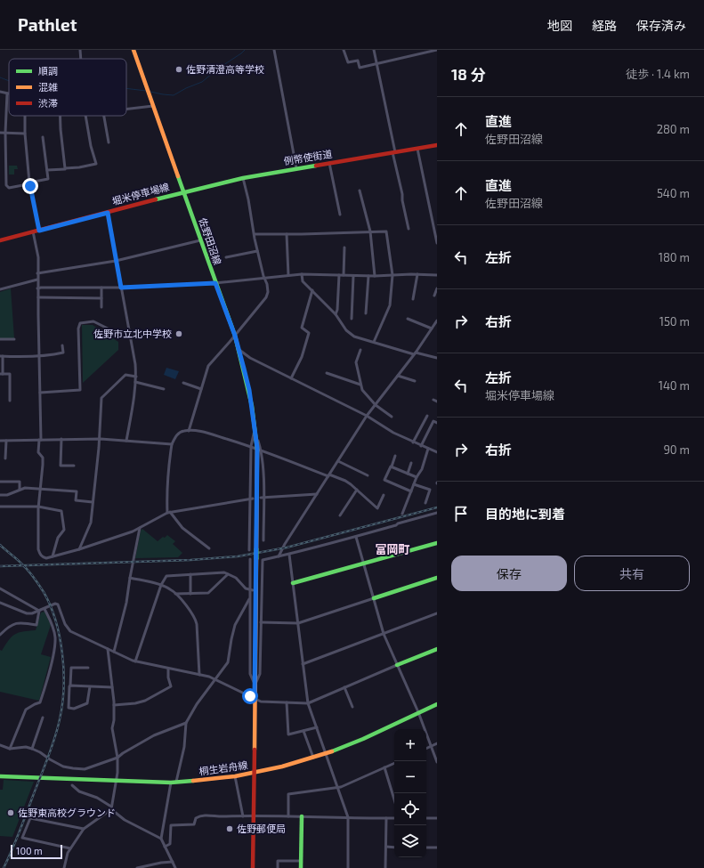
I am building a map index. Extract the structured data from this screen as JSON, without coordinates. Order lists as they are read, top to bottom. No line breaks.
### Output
{"streets":{"main road":["例幣使街道","堀米停車場線","佐野田沼線","桐生岩舟線"]},"crossings":[["例幣使街道","堀米停車場線"],["例幣使街道","佐野田沼線"],["堀米停車場線","佐野田沼線"]],"districts":["富岡町"],"places":["佐野清澄高等学校","佐野市立北中学校","佐野東高校グラウンド","佐野郵便局"],"legend":["順調","混雑","渋滞"],"scale_bar":"100 m","page":{"header":"Pathlet","nav":["地図","経路","保存済み"],"heading":["18 分","徒歩 · 1.4 km"],"list":[["直進","佐野田沼線","280 m"],["直進","佐野田沼線","540 m"],["左折","180 m"],["右折","150 m"],["左折","堀米停車場線","140 m"],["右折","90 m"],"目的地に到着"],"buttons":["保存","共有"],"map_buttons":["+","−"],"scale":"100 m"}}
